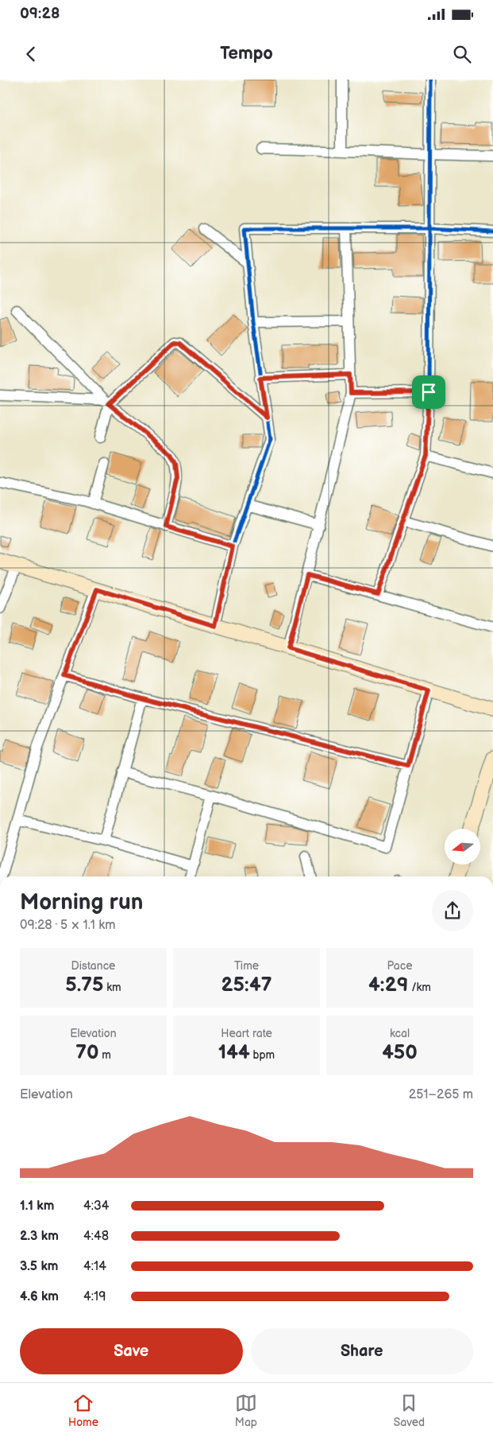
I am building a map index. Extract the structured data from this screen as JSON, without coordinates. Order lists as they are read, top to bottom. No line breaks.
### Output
{"north":"left","page":{"status":"09:28","header":"Tempo","heading":["Morning run","09:28 · 5 × 1.1 km"],"stats":[["Distance","5.75 km"],["Time","25:47"],["Pace","4:29 /km"],["Elevation","70 m"],["Heart rate","144 bpm"],["kcal","450"]],"chart":["Elevation","251–265 m"],"list":[{"name":"1.1 km","note":"4:34"},{"name":"2.3 km","note":"4:48"},{"name":"3.5 km","note":"4:14"},{"name":"4.6 km","note":"4:19"}],"buttons":["Save","Share"],"tabs":["Home","Map","Saved"]}}
